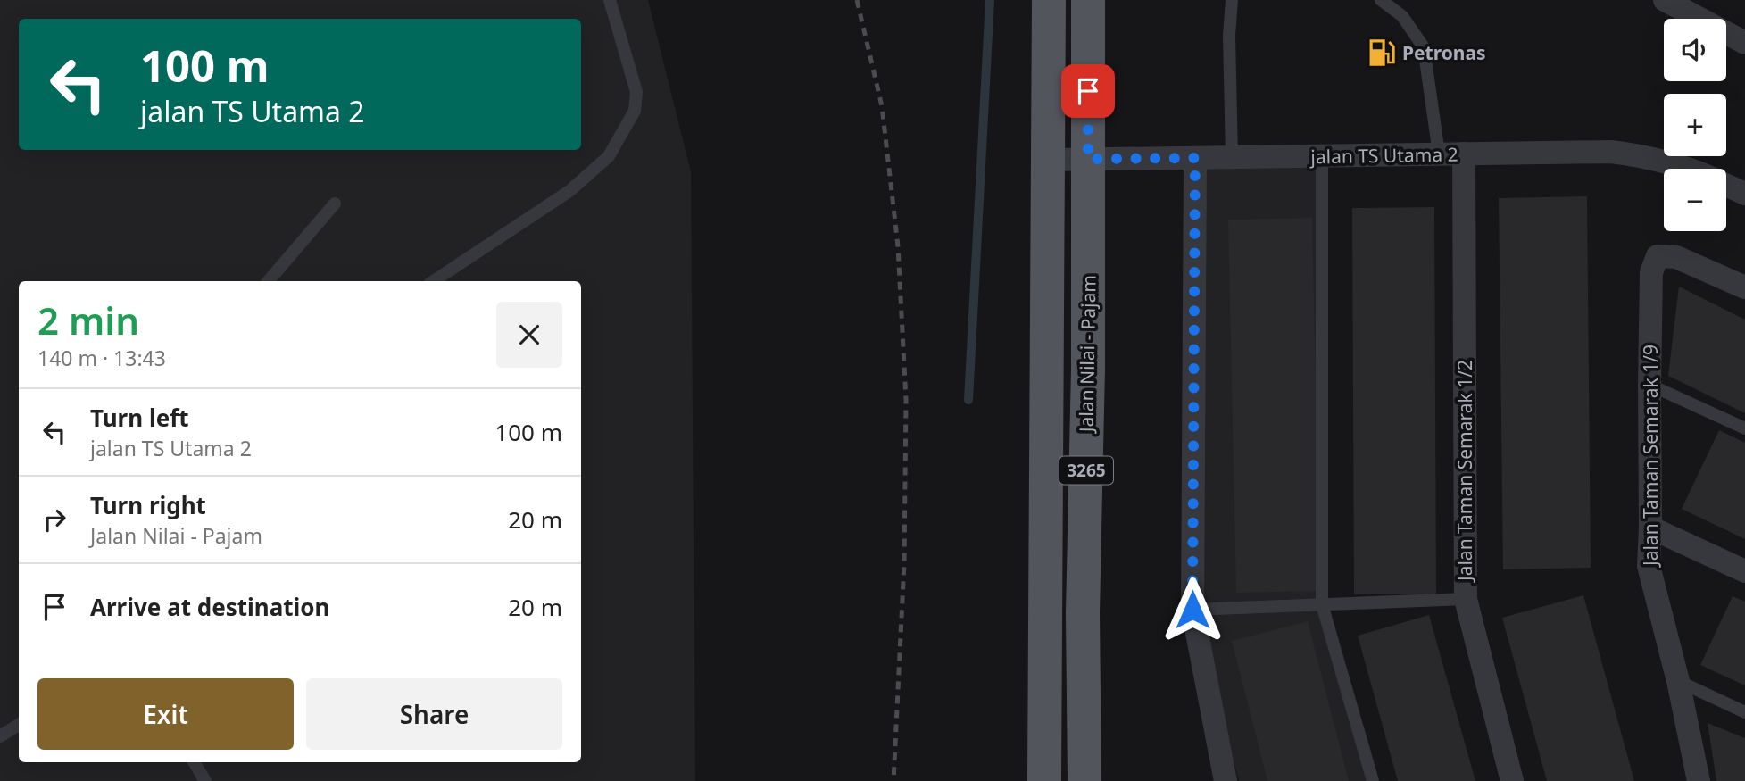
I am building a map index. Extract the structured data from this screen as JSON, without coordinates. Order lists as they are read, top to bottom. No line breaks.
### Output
{"streets":{"main road":["Jalan Nilai - Pajam","3265"],"street":["jalan TS Utama 2","Jalan Taman Semarak 1/9","Jalan Taman Semarak 1/2"]},"crossings":[["jalan TS Utama 2","Jalan Nilai - Pajam"],["jalan TS Utama 2","Jalan Taman Semarak 1/2"]],"places":{"fuel station":["Petronas"]},"page":{"map_buttons":["+","−"],"turn":["100 m","jalan TS Utama 2"],"heading":["2 min","140 m · 13:43"],"list":[{"name":"Turn left","note":"jalan TS Utama 2","value":"100 m"},{"name":"Turn right","note":"Jalan Nilai - Pajam","value":"20 m"},{"name":"Arrive at destination","value":"20 m"}],"buttons":["Exit","Share"]}}
